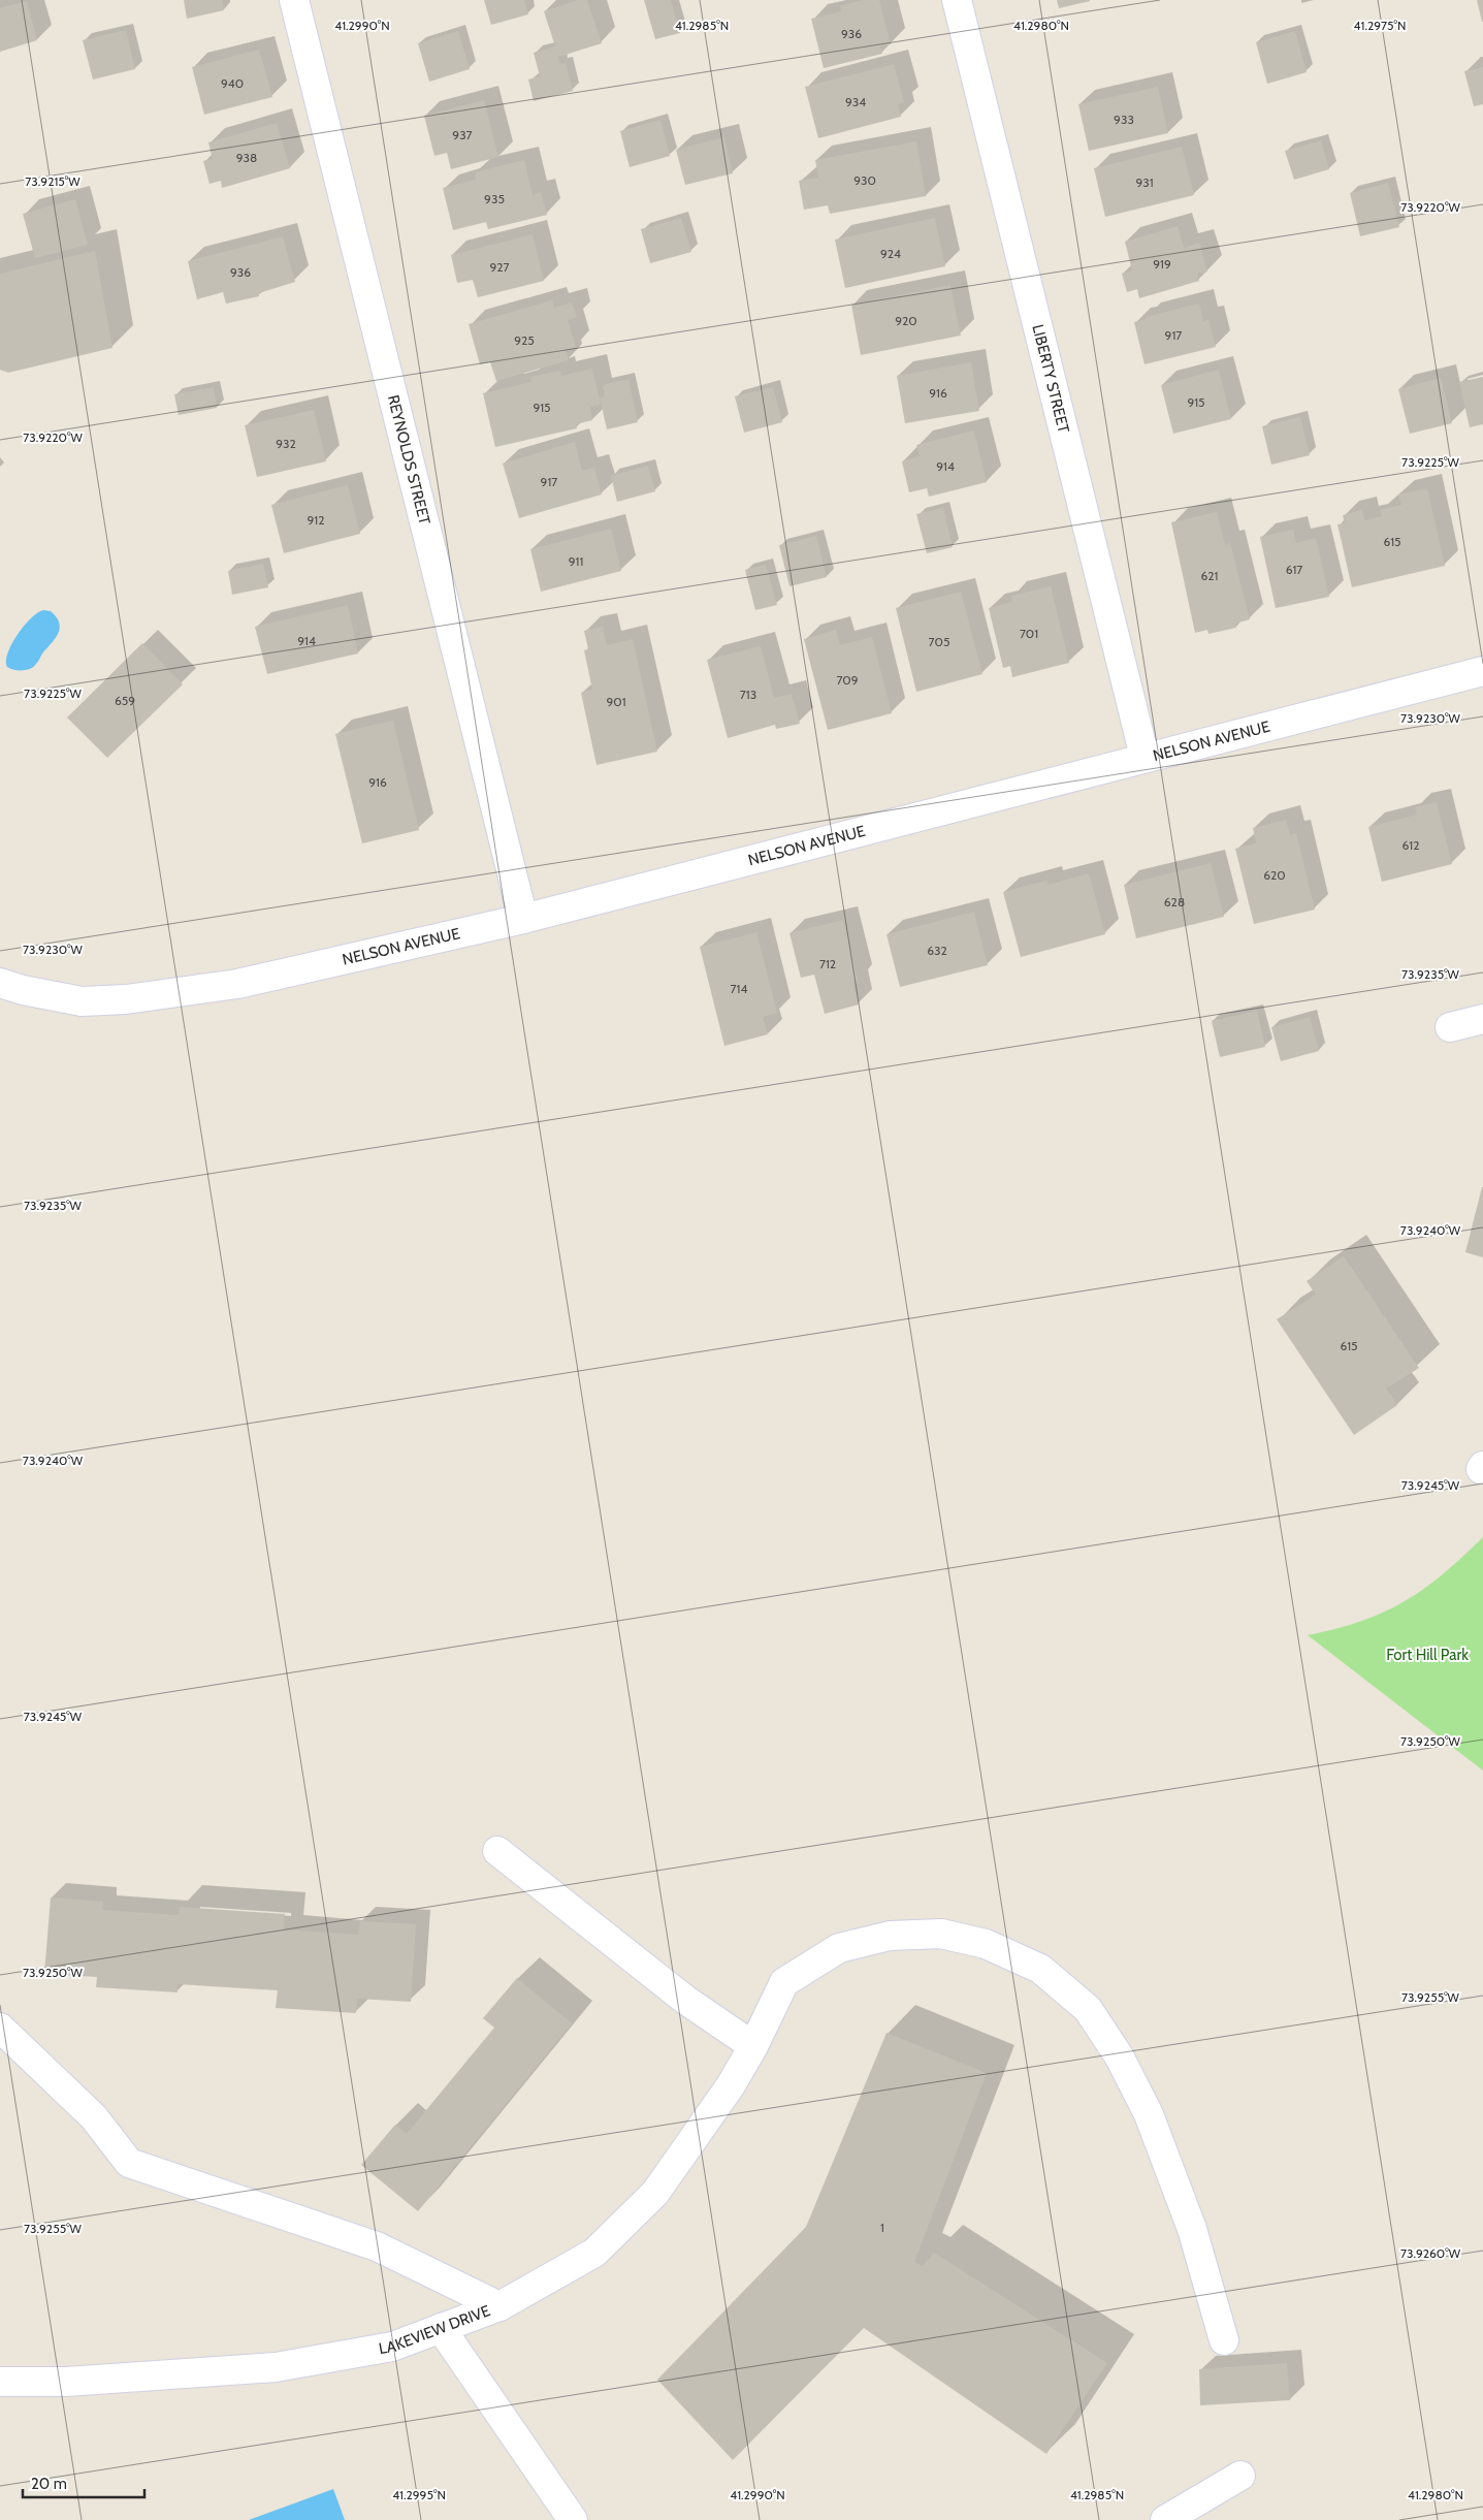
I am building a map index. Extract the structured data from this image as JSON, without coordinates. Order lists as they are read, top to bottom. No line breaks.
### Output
{"streets":{"street":["LIBERTY STREET","REYNOLDS STREET","NELSON AVENUE","LAKEVIEW DRIVE"]},"crossings":[["LIBERTY STREET","NELSON AVENUE"],["REYNOLDS STREET","NELSON AVENUE"]],"parks":["Fort Hill Park"],"house_numbers":["936","940","934","933","937","938","930","931","935","924","919","927","936","920","917","925","916","915","915","932","914","917","912","615","911","617","621","701","914","705","709","713","659","901","916","612","620","628","632","712","714","615","1"],"scale_bar":"20 m","coordinates":["41.2990°N","41.2985°N","41.2980°N","41.2975°N","73.9215°W","73.9220°W","73.9225°W","73.9230°W","73.9235°W","73.9240°W","73.9245°W","73.9250°W","73.9255°W","73.9260°W","41.2995°N"]}
